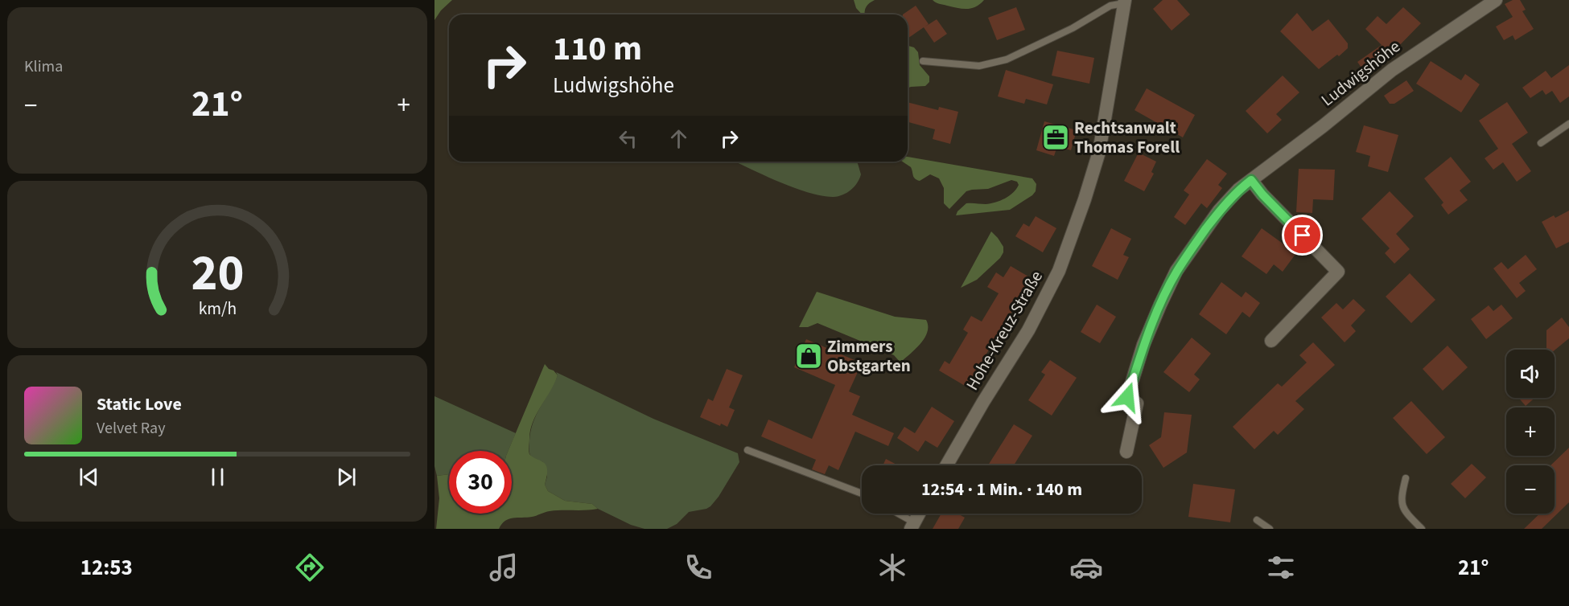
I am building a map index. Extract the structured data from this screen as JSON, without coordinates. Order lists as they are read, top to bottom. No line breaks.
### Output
{"streets":{"street":["Ludwigshöhe","Hohe-Kreuz-Straße"]},"places":{"office":["Rechtsanwalt Thomas Forell"],"shop":["Zimmers Obstgarten"]},"page":{"tile":"Klima","turn":["110 m","Ludwigshöhe"],"heat":["−","21°","+"],"map_buttons":["+","−"],"song":["Static Love","Velvet Ray"],"limit":"30","trip":"12:54 · 1 Min. · 140 m","tabs":["12:53","21°"],"gauge":["20","km/h"]}}
